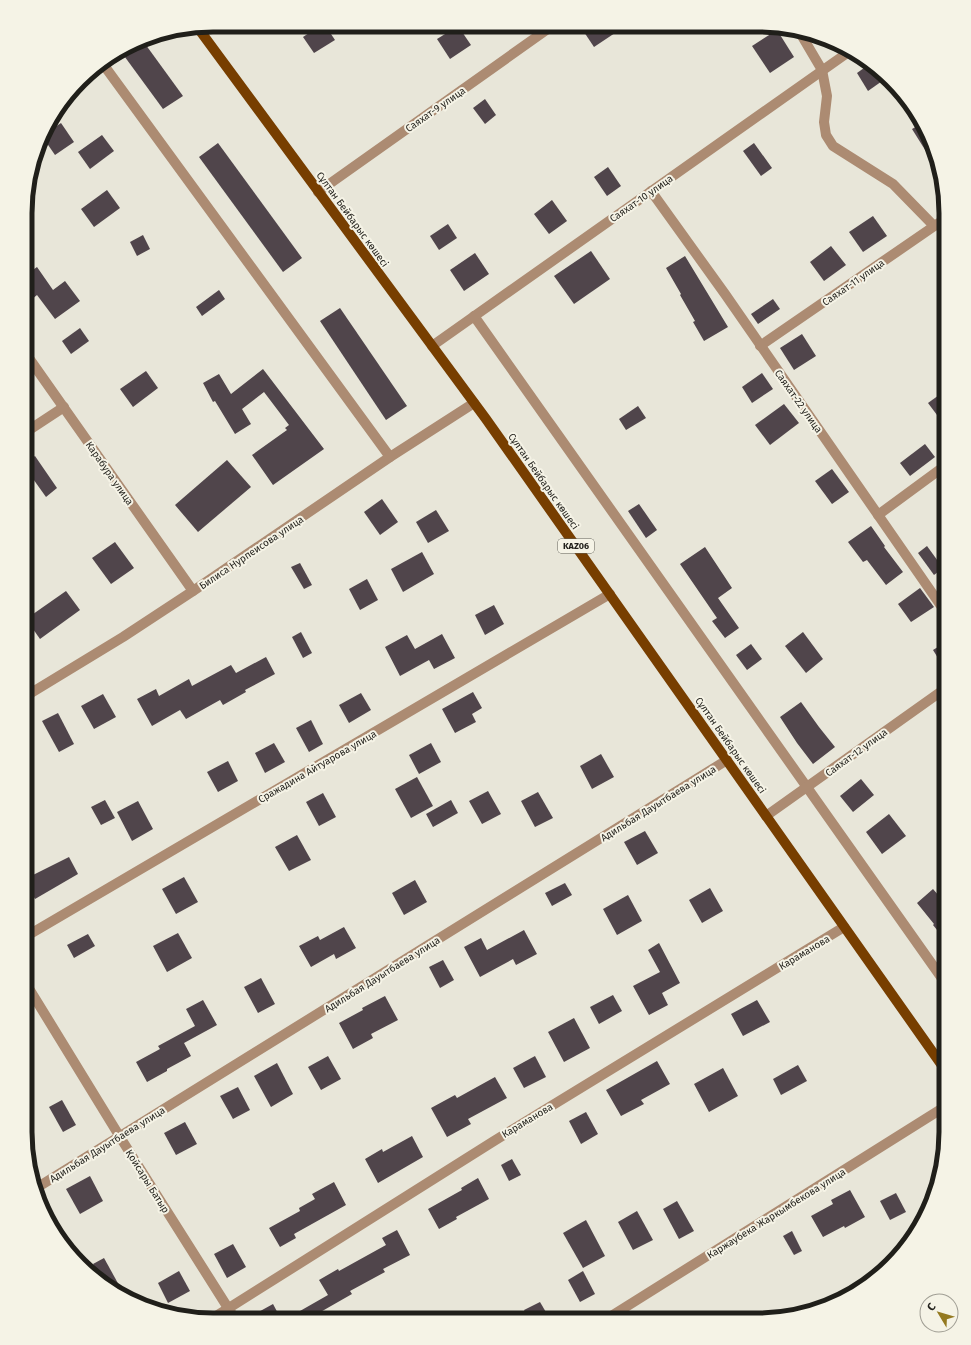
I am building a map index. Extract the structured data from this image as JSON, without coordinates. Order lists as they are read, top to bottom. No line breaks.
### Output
{"streets":{"main road":["Сұлтан Бейбарыс көшесі","KAZ06"],"street":["Саяхат-9 улица","Саяхат-10 улица","Саяхат-11 улица","Саяхат-22 улица","Карабура улица","Билиса Нурпеисова улица","Саяхат-12 улица","Сражадина Айтуарова улица","Адильбая Дауытбаева улица","Караманова","Қойсары Батыр","Каржаубека Жаркымбекова улица"]},"crossings":[["Саяхат-9 улица","Сұлтан Бейбарыс көшесі"],["Саяхат-10 улица","Сұлтан Бейбарыс көшесі"],["Саяхат-10 улица","Саяхат-22 улица"],["Сұлтан Бейбарыс көшесі","Билиса Нурпеисова улица"],["Сұлтан Бейбарыс көшесі","Саяхат-12 улица"],["Сұлтан Бейбарыс көшесі","Сражадина Айтуарова улица"],["Сұлтан Бейбарыс көшесі","Адильбая Дауытбаева улица"],["Сұлтан Бейбарыс көшесі","Караманова"],["Саяхат-11 улица","Саяхат-22 улица"],["Карабура улица","Билиса Нурпеисова улица"],["Адильбая Дауытбаева улица","Қойсары Батыр"],["Караманова","Қойсары Батыр"]],"north":"top left"}
